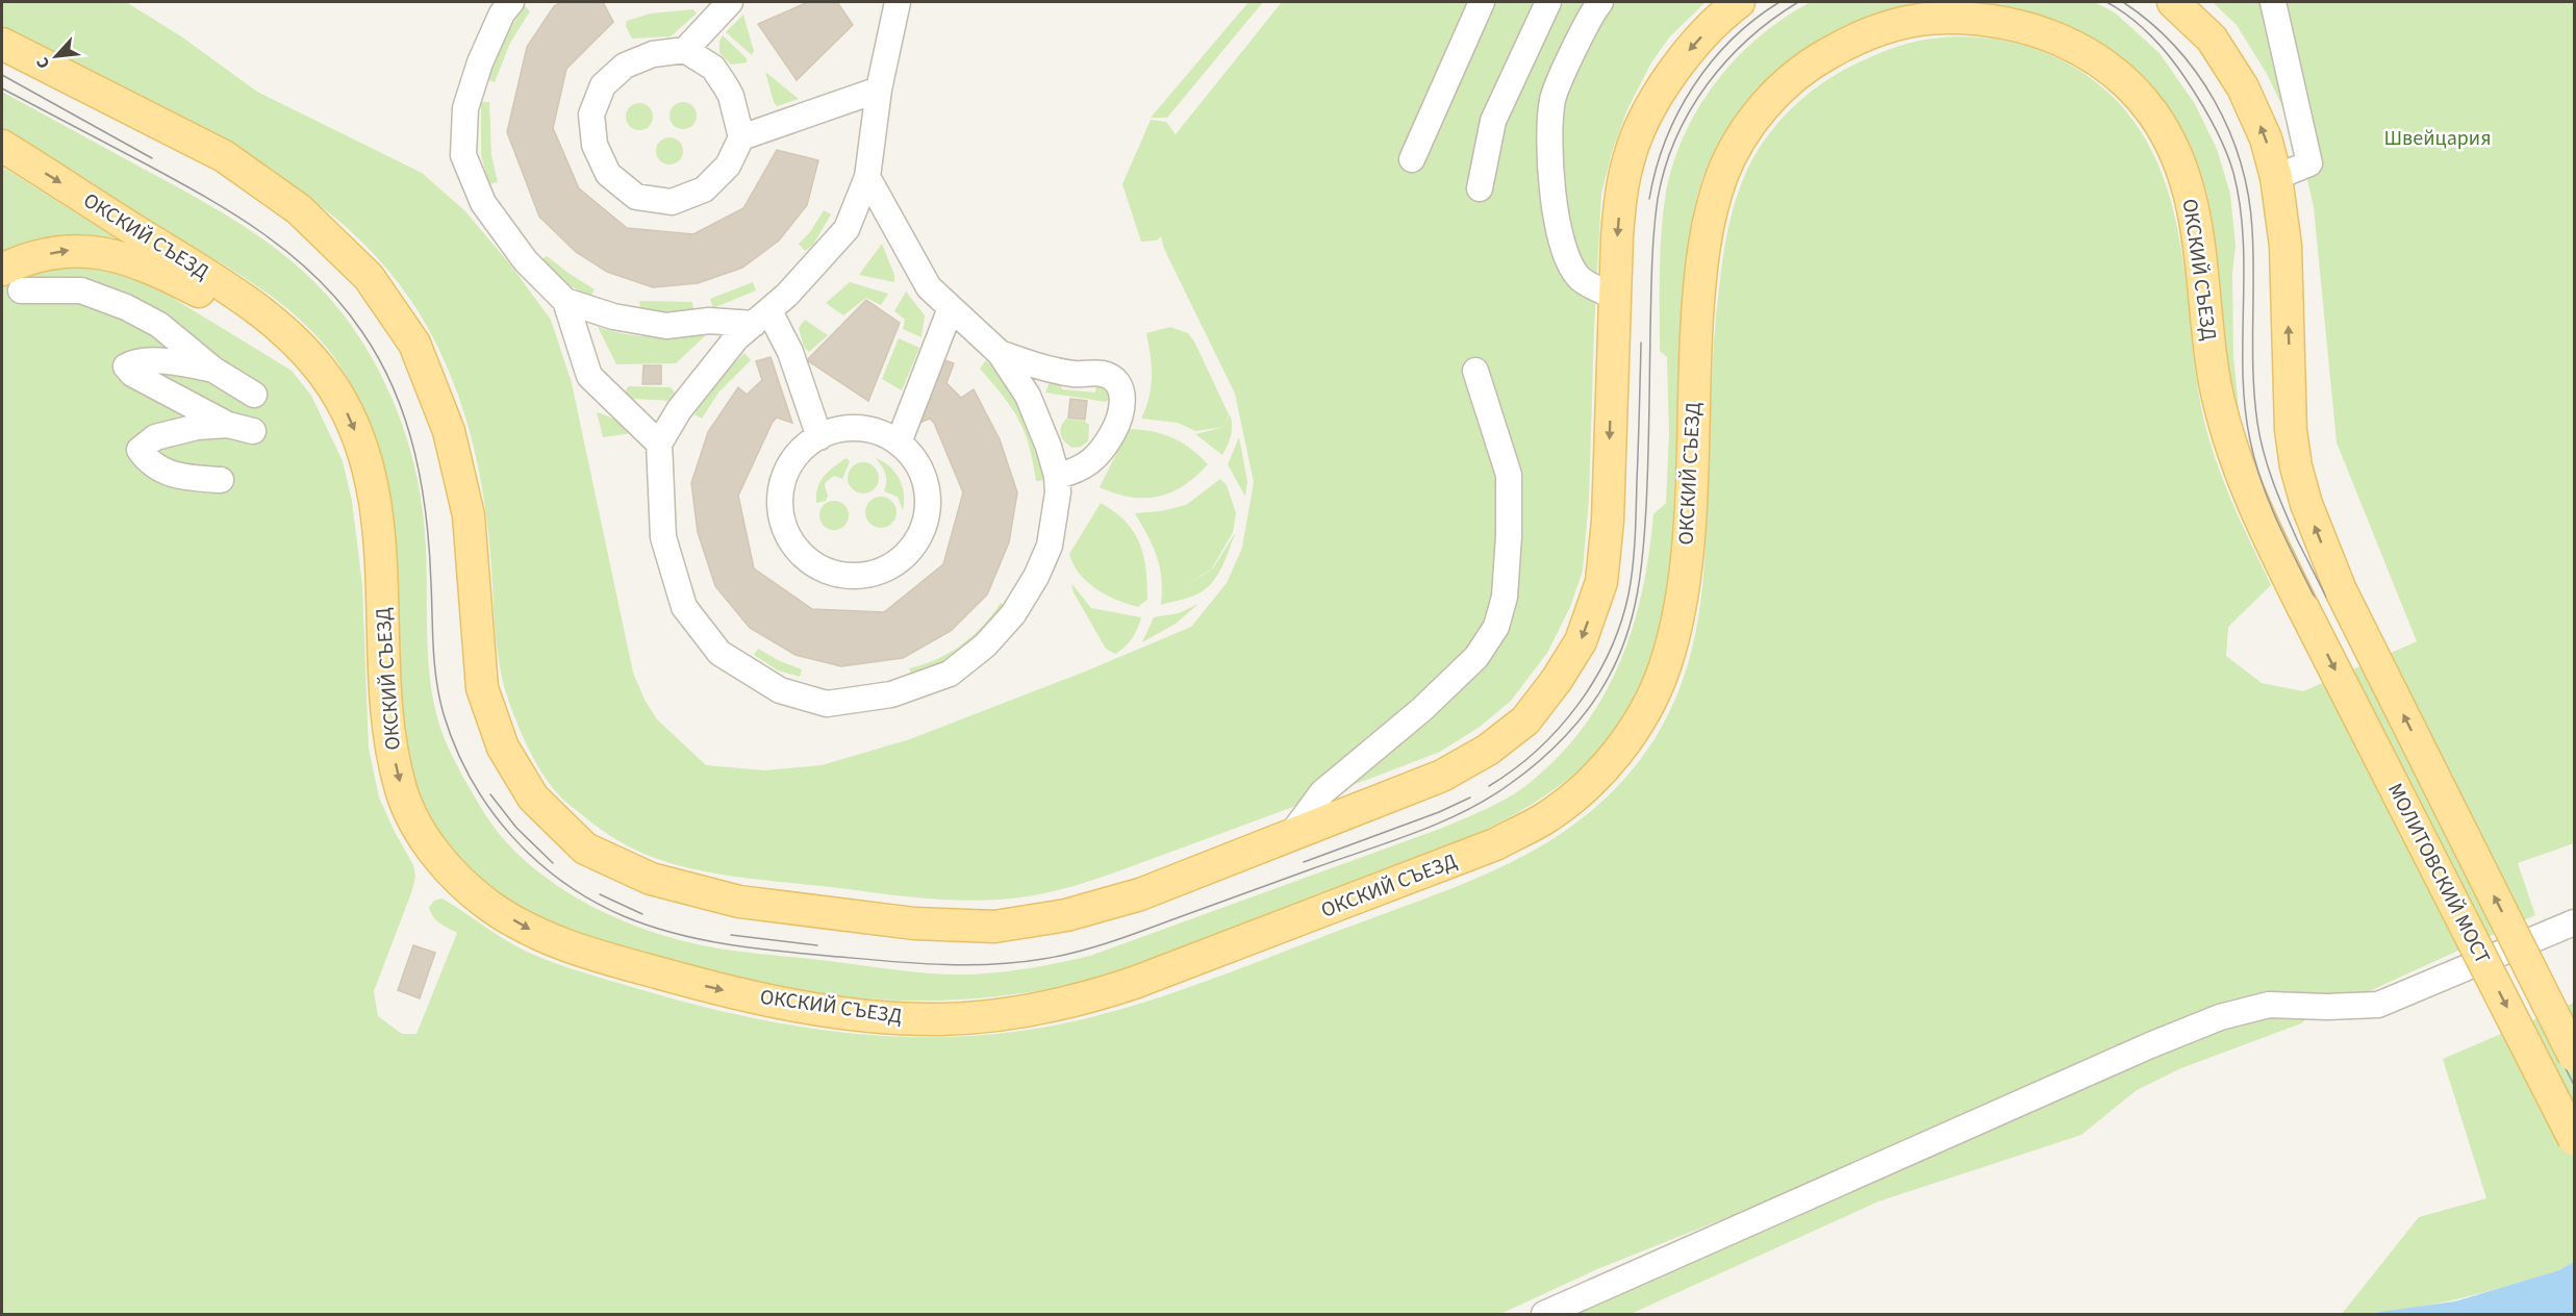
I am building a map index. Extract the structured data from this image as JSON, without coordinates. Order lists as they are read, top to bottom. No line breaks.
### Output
{"streets":{"main road":["ОКСКИЙ СЪЕЗД","МОЛИТОВСКИЙ МОСТ"]},"crossings":[["ОКСКИЙ СЪЕЗД","МОЛИТОВСКИЙ МОСТ"]],"parks":["Швейцария"],"north":"bottom left"}
